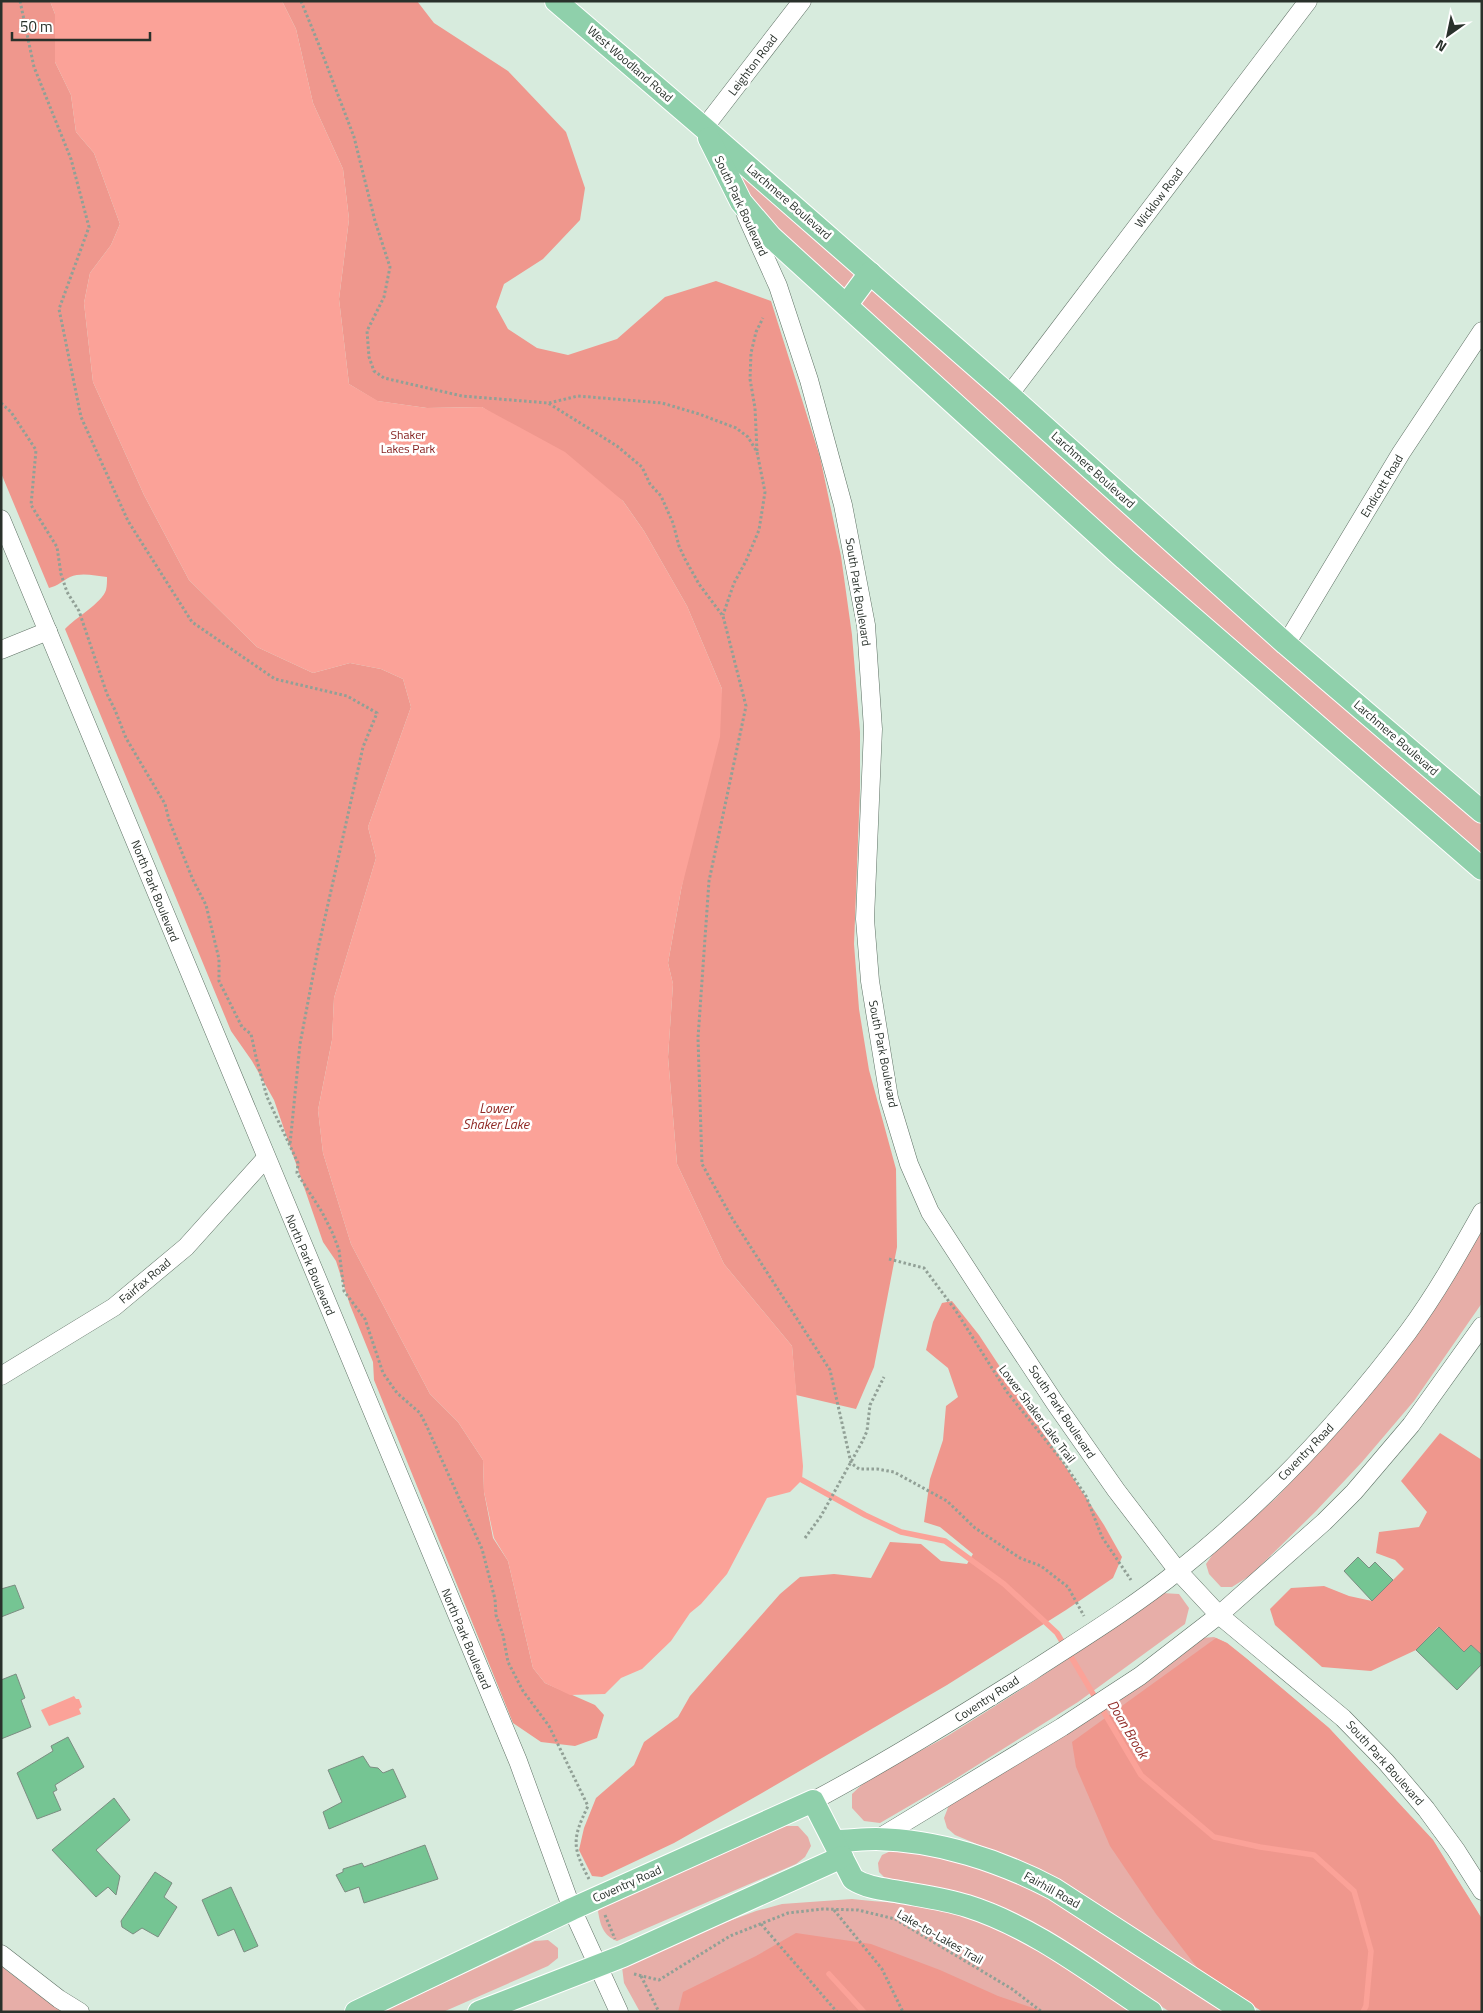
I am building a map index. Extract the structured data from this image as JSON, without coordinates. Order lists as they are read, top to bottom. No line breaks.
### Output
{"streets":{"main road":["West Woodland Road","Larchmere Boulevard","South Park Boulevard","Coventry Road","Fairhill Road"],"street":["Leighton Road","Wicklow Road","Endicott Road","North Park Boulevard","Fairfax Road"],"path":["Lower Shaker Lake Trail","Lake-to-Lakes Trail"]},"crossings":[["West Woodland Road","Leighton Road"],["West Woodland Road","Larchmere Boulevard"],["West Woodland Road","South Park Boulevard"],["Leighton Road","Larchmere Boulevard"],["Leighton Road","South Park Boulevard"],["Wicklow Road","Larchmere Boulevard"],["Larchmere Boulevard","South Park Boulevard"],["Larchmere Boulevard","Endicott Road"],["South Park Boulevard","Coventry Road"],["North Park Boulevard","Fairfax Road"],["North Park Boulevard","Coventry Road"]],"water":["Lower Shaker Lake","Doan Brook"],"parks":["Shaker Lakes Park"],"scale_bar":"50 m","north":"bottom left"}
